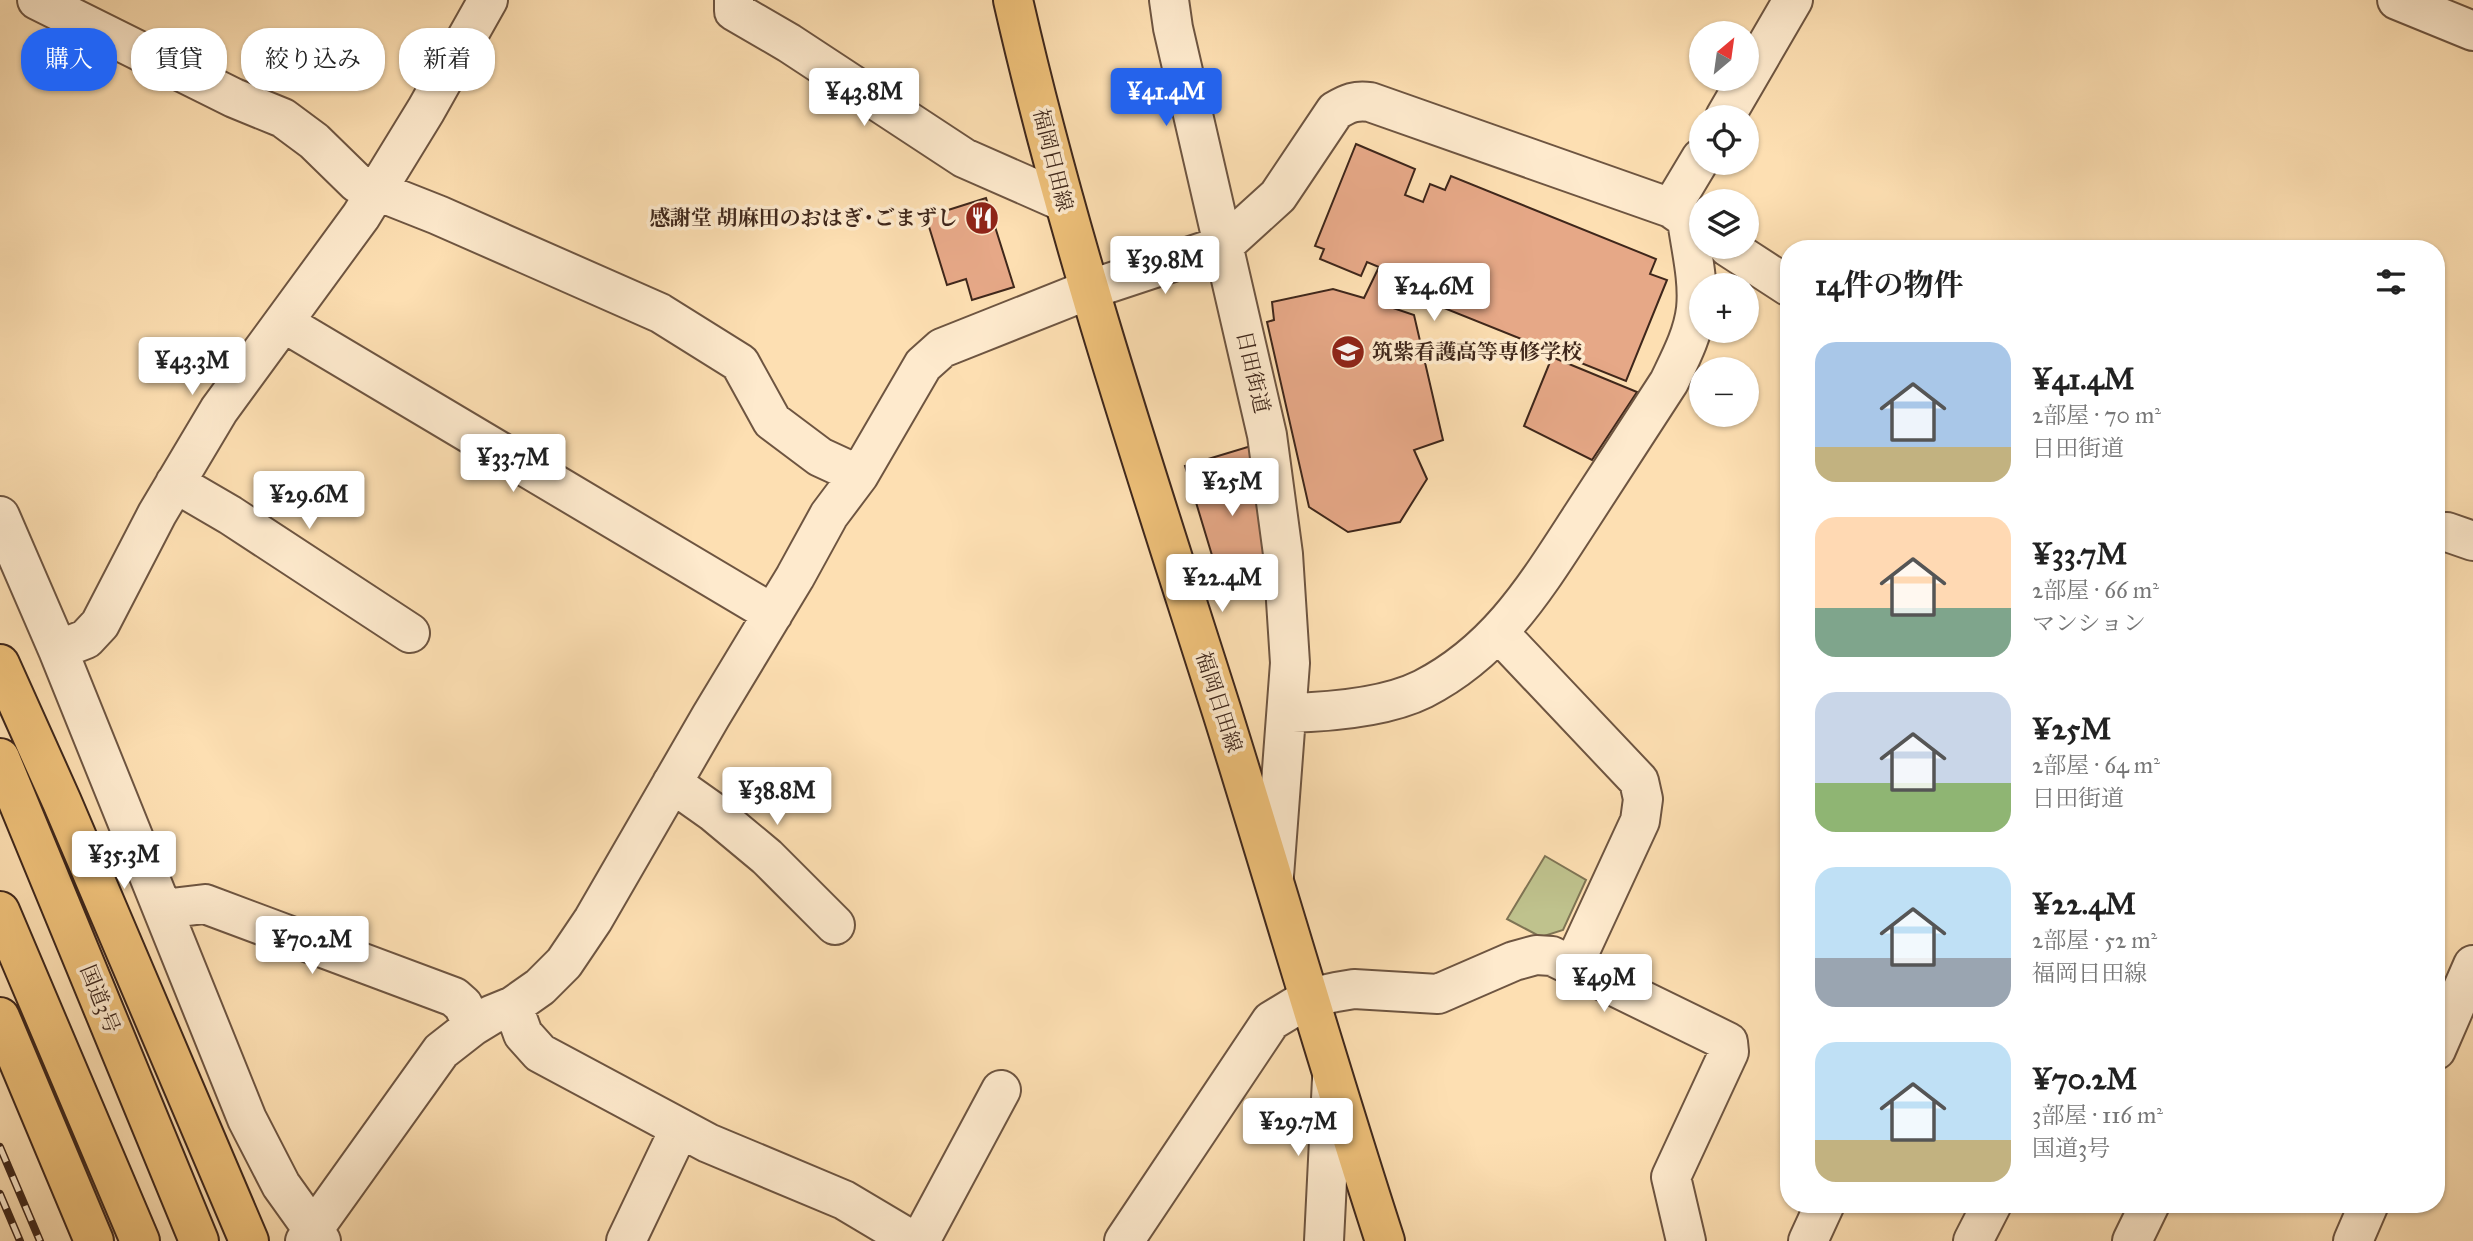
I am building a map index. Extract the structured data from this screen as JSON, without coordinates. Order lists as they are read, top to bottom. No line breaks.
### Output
{"streets":{"main road":["福岡日田線","国道3号"],"street":["日田街道"]},"crossings":[["福岡日田線","日田街道"]],"places":{"restaurant":["感謝堂 胡麻田のおはぎ･ごまずし"],"school or university":["筑紫看護高等専修学校"]},"north":"top right","page":{"map_buttons":["+","−"],"chip":["購入","賃貸","絞り込み","新着"],"price":["¥43.8M","¥41.4M","¥39.8M","¥24.6M","¥43.3M","¥33.7M","¥25M","¥29.6M","¥22.4M","¥38.8M","¥35.3M","¥70.2M","¥49M","¥29.7M"],"heading":"14件の物件","list":[{"name":"¥41.4M","note":"2部屋 · 70 m² · 日田街道"},{"name":"¥33.7M","note":"2部屋 · 66 m² · マンション"},{"name":"¥25M","note":"2部屋 · 64 m² · 日田街道"},{"name":"¥22.4M","note":"2部屋 · 52 m² · 福岡日田線"},{"name":"¥70.2M","note":"3部屋 · 116 m² · 国道3号"}]}}
